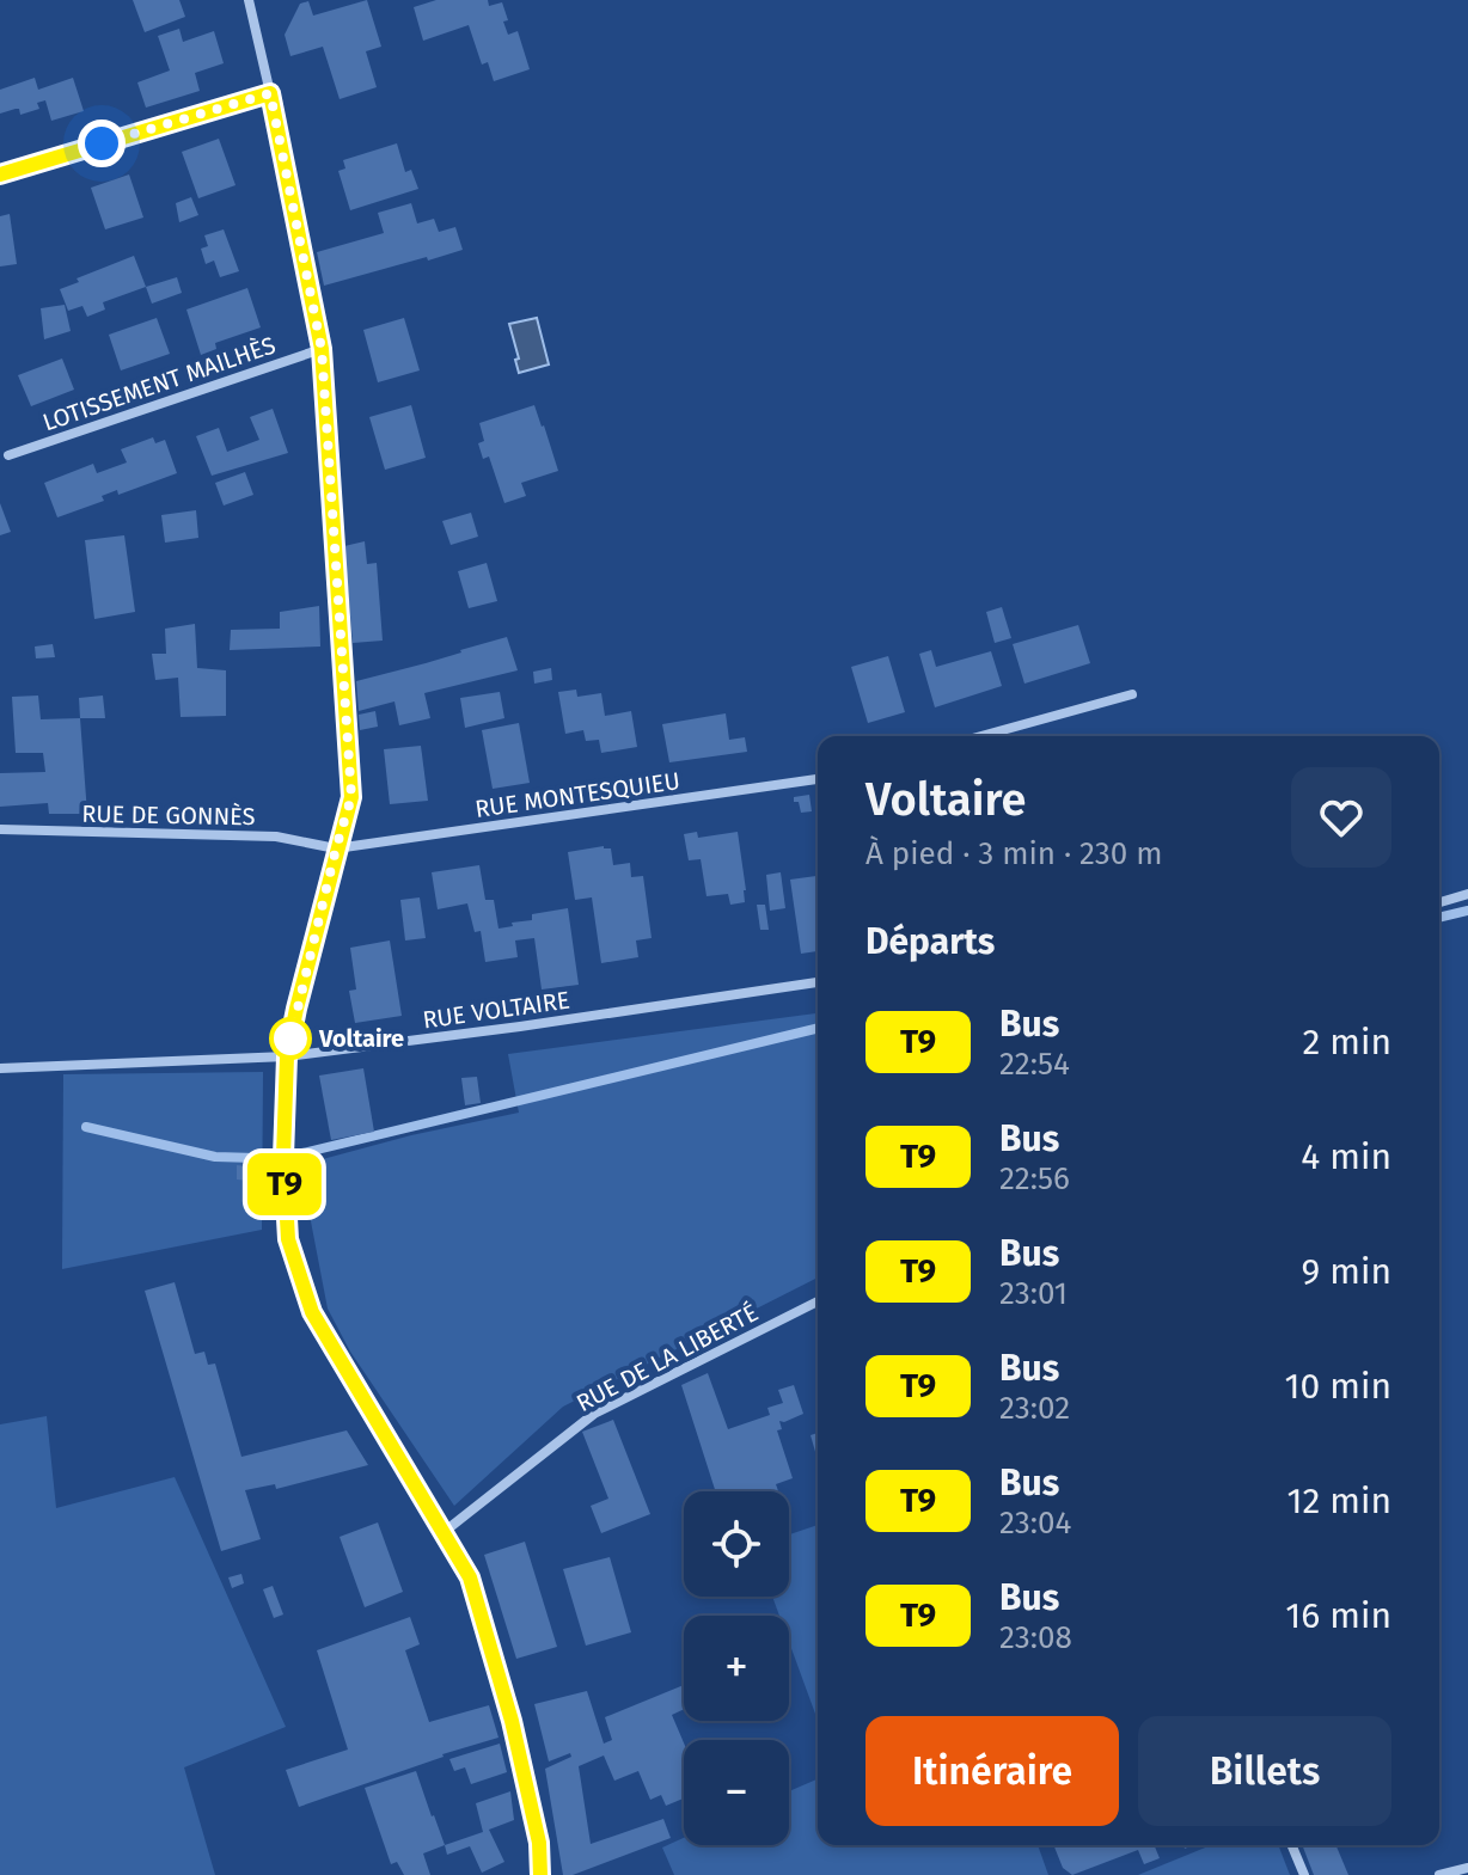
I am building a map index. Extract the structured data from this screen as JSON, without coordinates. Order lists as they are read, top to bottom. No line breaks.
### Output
{"streets":{"street":["LOTISSEMENT MAILHÈS","RUE MONTESQUIEU","RUE DE GONNÈS","RUE VOLTAIRE","RUE DE LA LIBERTÉ"]},"crossings":[["RUE MONTESQUIEU","RUE DE GONNÈS"]],"places":["Voltaire"],"lines":["bus line T9"],"page":{"on_map":"T9","heading":[["Voltaire","À pied · 3 min · 230 m"],"Départs"],"list":[{"mark":"T9","name":"Bus","note":"22:54","value":"2 min"},{"mark":"T9","name":"Bus","note":"22:56","value":"4 min"},{"mark":"T9","name":"Bus","note":"23:01","value":"9 min"},{"mark":"T9","name":"Bus","note":"23:02","value":"10 min"},{"mark":"T9","name":"Bus","note":"23:04","value":"12 min"},{"mark":"T9","name":"Bus","note":"23:08","value":"16 min"}],"map_buttons":["+","−"],"buttons":["Itinéraire","Billets"]}}
